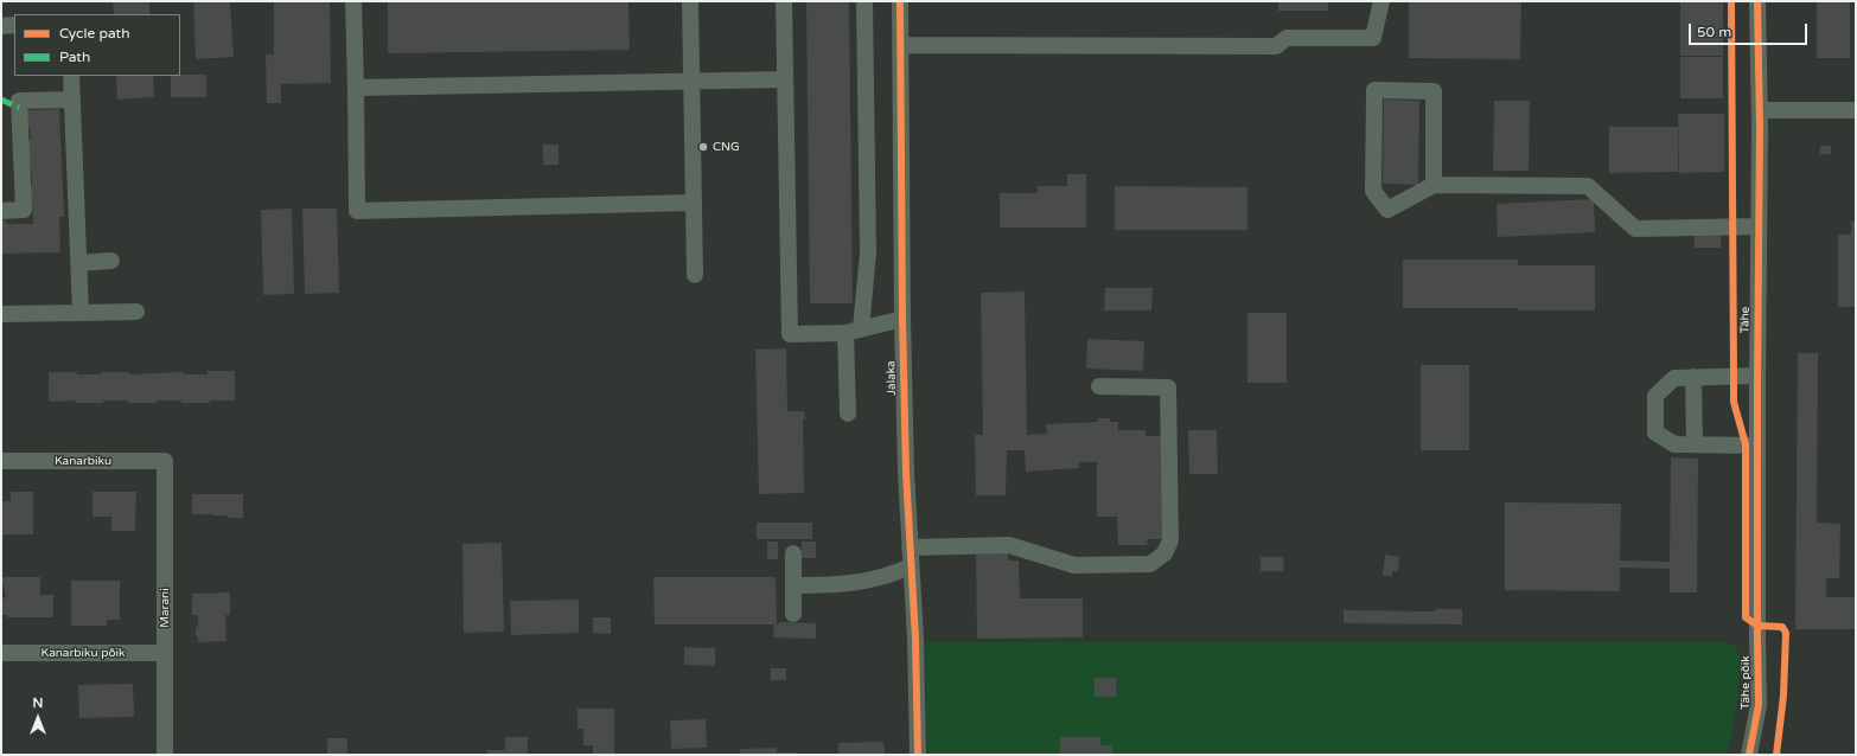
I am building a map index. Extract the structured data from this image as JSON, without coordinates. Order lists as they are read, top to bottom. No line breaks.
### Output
{"streets":{"street":["Tähe","Jalaka","Kanarbiku","Marani","Kanarbiku põik","Tähe põik"]},"crossings":[["Tähe","Tähe põik"],["Kanarbiku","Marani"],["Marani","Kanarbiku põik"]],"places":["CNG"],"legend":["Cycle path","Path"],"scale_bar":"50 m","north":"top"}
